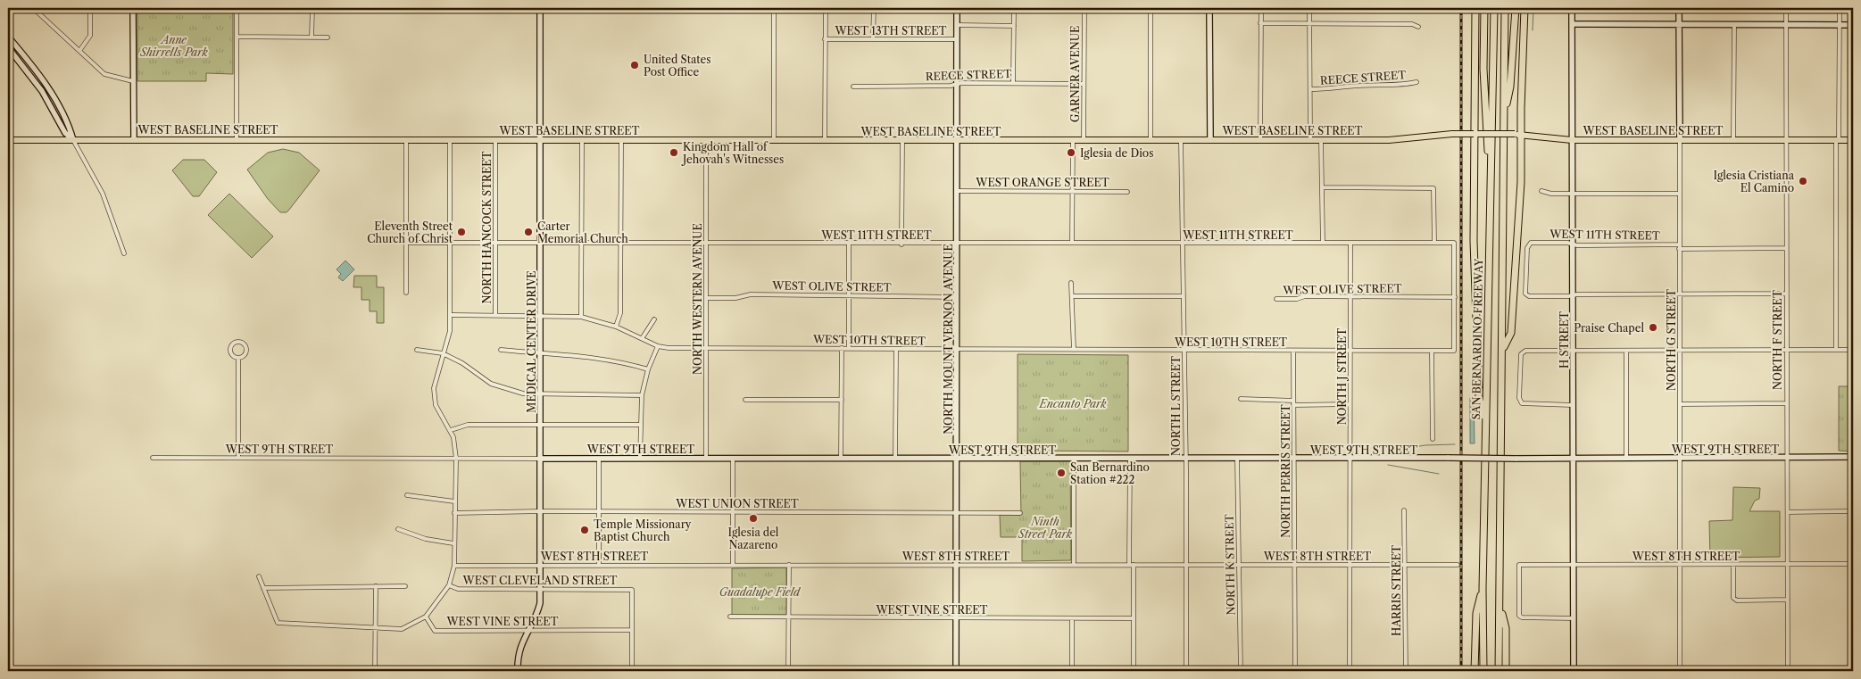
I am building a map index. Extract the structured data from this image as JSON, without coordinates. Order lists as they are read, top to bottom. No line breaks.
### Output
{"streets":{"highway":["SAN BERNARDINO FREEWAY"],"main road":["WEST BASELINE STREET"],"street":["WEST 13TH STREET","GARNER AVENUE","REECE STREET","WEST ORANGE STREET","NORTH HANCOCK STREET","WEST 11TH STREET","WEST OLIVE STREET","NORTH WESTERN AVENUE","NORTH MOUNT VERNON AVENUE","WEST 10TH STREET","H STREET","NORTH G STREET","NORTH F STREET","MEDICAL CENTER DRIVE","NORTH J STREET","NORTH L STREET","WEST 9TH STREET","NORTH PERRIS STREET","WEST UNION STREET","WEST 8TH STREET","NORTH K STREET","WEST CLEVELAND STREET","HARRIS STREET","WEST VINE STREET"]},"crossings":[["WEST 13TH STREET","NORTH MOUNT VERNON AVENUE"],["GARNER AVENUE","REECE STREET"],["GARNER AVENUE","WEST BASELINE STREET"],["REECE STREET","NORTH MOUNT VERNON AVENUE"],["WEST BASELINE STREET","NORTH HANCOCK STREET"],["WEST BASELINE STREET","NORTH WESTERN AVENUE"],["WEST BASELINE STREET","NORTH MOUNT VERNON AVENUE"],["WEST BASELINE STREET","H STREET"],["WEST BASELINE STREET","NORTH G STREET"],["WEST BASELINE STREET","NORTH F STREET"],["WEST BASELINE STREET","MEDICAL CENTER DRIVE"],["WEST BASELINE STREET","NORTH L STREET"],["WEST ORANGE STREET","NORTH MOUNT VERNON AVENUE"],["NORTH HANCOCK STREET","WEST 11TH STREET"],["NORTH HANCOCK STREET","WEST 10TH STREET"],["WEST 11TH STREET","WEST OLIVE STREET"],["WEST 11TH STREET","NORTH WESTERN AVENUE"],["WEST 11TH STREET","NORTH MOUNT VERNON AVENUE"],["WEST 11TH STREET","WEST 10TH STREET"],["WEST 11TH STREET","H STREET"],["WEST 11TH STREET","NORTH G STREET"],["WEST 11TH STREET","NORTH F STREET"],["WEST 11TH STREET","MEDICAL CENTER DRIVE"],["WEST 11TH STREET","NORTH J STREET"],["WEST 11TH STREET","NORTH L STREET"],["WEST OLIVE STREET","NORTH WESTERN AVENUE"],["WEST OLIVE STREET","NORTH MOUNT VERNON AVENUE"],["WEST OLIVE STREET","WEST 10TH STREET"],["WEST OLIVE STREET","NORTH J STREET"],["NORTH WESTERN AVENUE","WEST 10TH STREET"],["NORTH WESTERN AVENUE","WEST 9TH STREET"],["NORTH MOUNT VERNON AVENUE","WEST 10TH STREET"],["NORTH MOUNT VERNON AVENUE","WEST 9TH STREET"],["NORTH MOUNT VERNON AVENUE","WEST UNION STREET"],["NORTH MOUNT VERNON AVENUE","WEST 8TH STREET"],["NORTH MOUNT VERNON AVENUE","WEST VINE STREET"],["WEST 10TH STREET","MEDICAL CENTER DRIVE"],["WEST 10TH STREET","NORTH J STREET"],["WEST 10TH STREET","NORTH L STREET"],["WEST 10TH STREET","NORTH PERRIS STREET"],["H STREET","WEST 9TH STREET"],["H STREET","WEST 8TH STREET"],["NORTH G STREET","WEST 9TH STREET"],["NORTH G STREET","WEST 8TH STREET"],["NORTH F STREET","WEST 9TH STREET"],["NORTH F STREET","WEST 8TH STREET"],["MEDICAL CENTER DRIVE","WEST 9TH STREET"],["MEDICAL CENTER DRIVE","WEST UNION STREET"],["MEDICAL CENTER DRIVE","WEST 8TH STREET"],["MEDICAL CENTER DRIVE","WEST CLEVELAND STREET"],["MEDICAL CENTER DRIVE","WEST VINE STREET"],["NORTH J STREET","WEST 9TH STREET"],["NORTH J STREET","WEST 8TH STREET"],["NORTH L STREET","WEST 9TH STREET"],["NORTH L STREET","WEST 8TH STREET"],["WEST 9TH STREET","NORTH PERRIS STREET"],["WEST 9TH STREET","NORTH K STREET"],["NORTH PERRIS STREET","WEST 8TH STREET"],["WEST 8TH STREET","NORTH K STREET"],["WEST 8TH STREET","HARRIS STREET"],["WEST CLEVELAND STREET","WEST VINE STREET"]],"parks":["Anne Shirrells Park","Encanto Park","Ninth Street Park","Guadalupe Field"],"places":["United States Post Office","Kingdom Hall of Jehovah's Witnesses","Iglesia de Dios","Iglesia Cristiana El Camino","Eleventh Street Church of Christ","Carter Memorial Church","Praise Chapel","San Bernardino Station #222","Iglesia del Nazareno","Temple Missionary Baptist Church"]}
